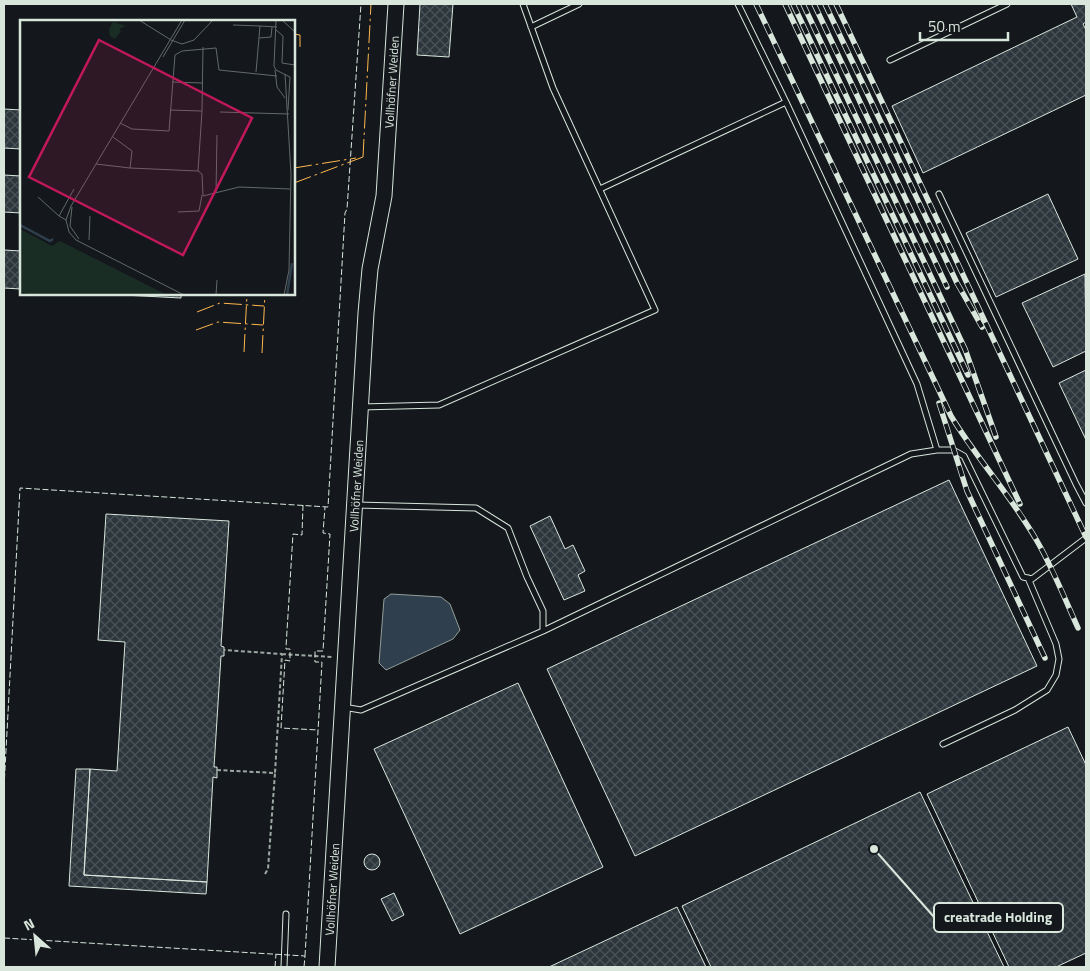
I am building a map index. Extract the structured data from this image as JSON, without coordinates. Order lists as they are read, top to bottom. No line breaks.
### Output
{"streets":{"main road":["Vollhöfner Weiden"]},"places":["creatrade Holding"],"scale_bar":"50 m","north":"top left"}
